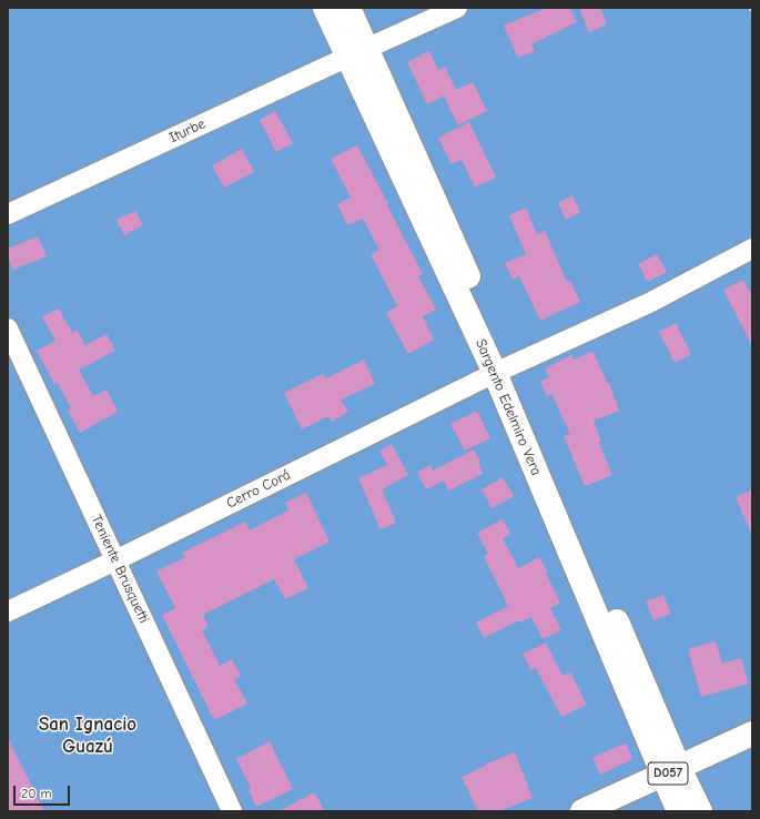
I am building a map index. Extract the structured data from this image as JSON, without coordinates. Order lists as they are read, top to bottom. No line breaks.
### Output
{"streets":{"street":["Iturbe","Sargento Edelmiro Vera","Cerro Corá","Teniente Brusquetti","D057"]},"crossings":[["Iturbe","Sargento Edelmiro Vera"],["Sargento Edelmiro Vera","Cerro Corá"],["Sargento Edelmiro Vera","D057"],["Cerro Corá","Teniente Brusquetti"]],"districts":["San Ignacio Guazú"],"scale_bar":"20 m"}
